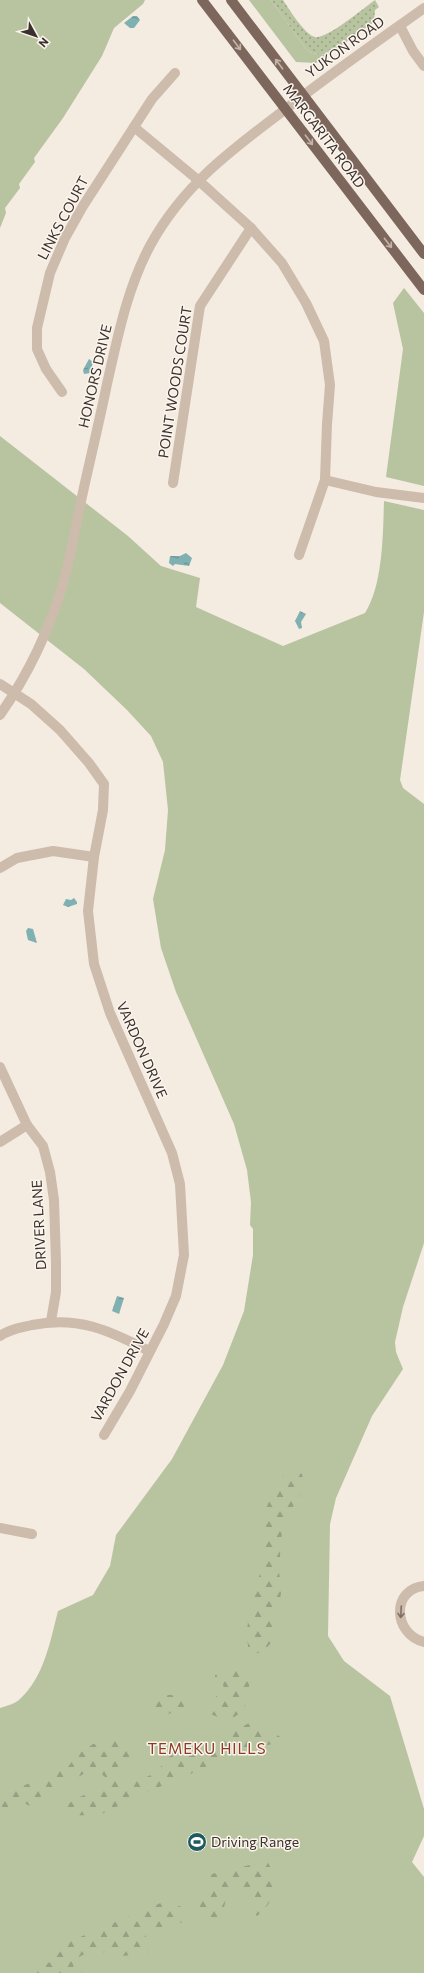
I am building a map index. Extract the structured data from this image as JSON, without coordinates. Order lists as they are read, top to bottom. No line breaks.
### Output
{"streets":{"main road":["MARGARITA ROAD"],"street":["YUKON ROAD","LINKS COURT","HONORS DRIVE","POINT WOODS COURT","VARDON DRIVE","DRIVER LANE"]},"crossings":[["YUKON ROAD","MARGARITA ROAD"],["YUKON ROAD","HONORS DRIVE"],["MARGARITA ROAD","HONORS DRIVE"],["HONORS DRIVE","VARDON DRIVE"]],"districts":["TEMEKU HILLS"],"places":{"sports":["Driving Range"]},"north":"bottom right"}
